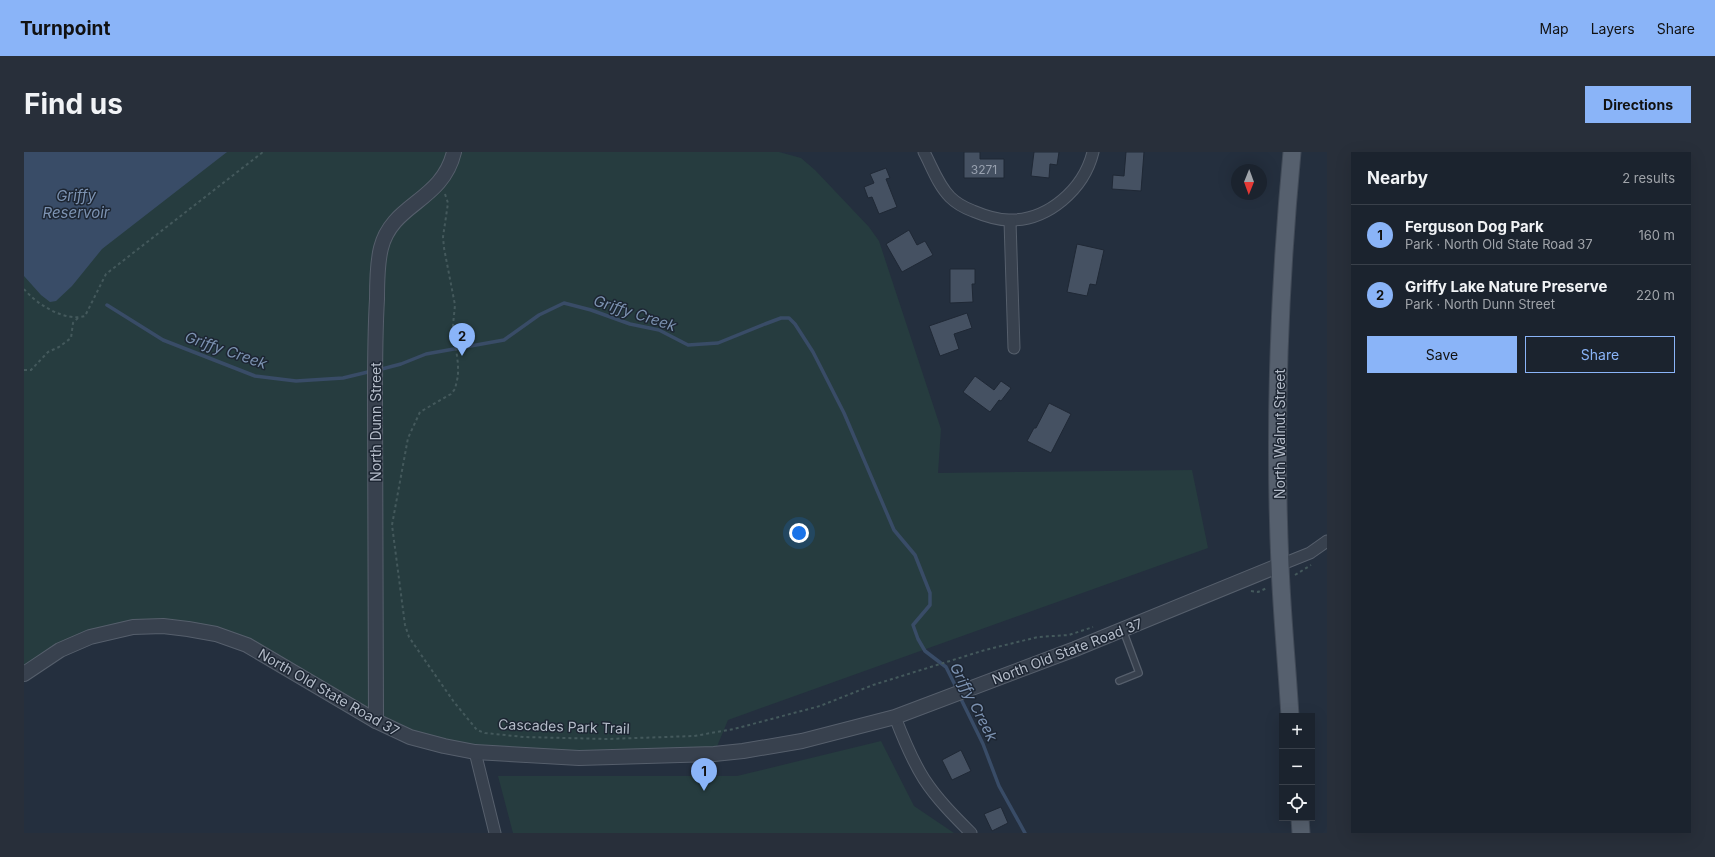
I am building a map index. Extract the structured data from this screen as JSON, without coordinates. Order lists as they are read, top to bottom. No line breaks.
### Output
{"streets":{"main road":["North Walnut Street"],"street":["North Dunn Street","North Old State Road 37"],"path":["Cascades Park Trail"]},"crossings":[["North Dunn Street","North Old State Road 37"],["North Dunn Street","Cascades Park Trail"],["North Walnut Street","North Old State Road 37"]],"water":["Griffy Reservoir","Griffy Creek"],"house_numbers":["3271"],"north":"bottom","page":{"header":"Turnpoint","nav":["Map","Layers","Share"],"buttons":["Directions",["Save","Share"]],"title":"Find us","heading":["Nearby","2 results"],"list":[{"mark":"1","name":"Ferguson Dog Park","note":"Park · North Old State Road 37","value":"160 m"},{"mark":"2","name":"Griffy Lake Nature Preserve","note":"Park · North Dunn Street","value":"220 m"}],"pins":["2","1"],"map_buttons":["+","−"]}}
